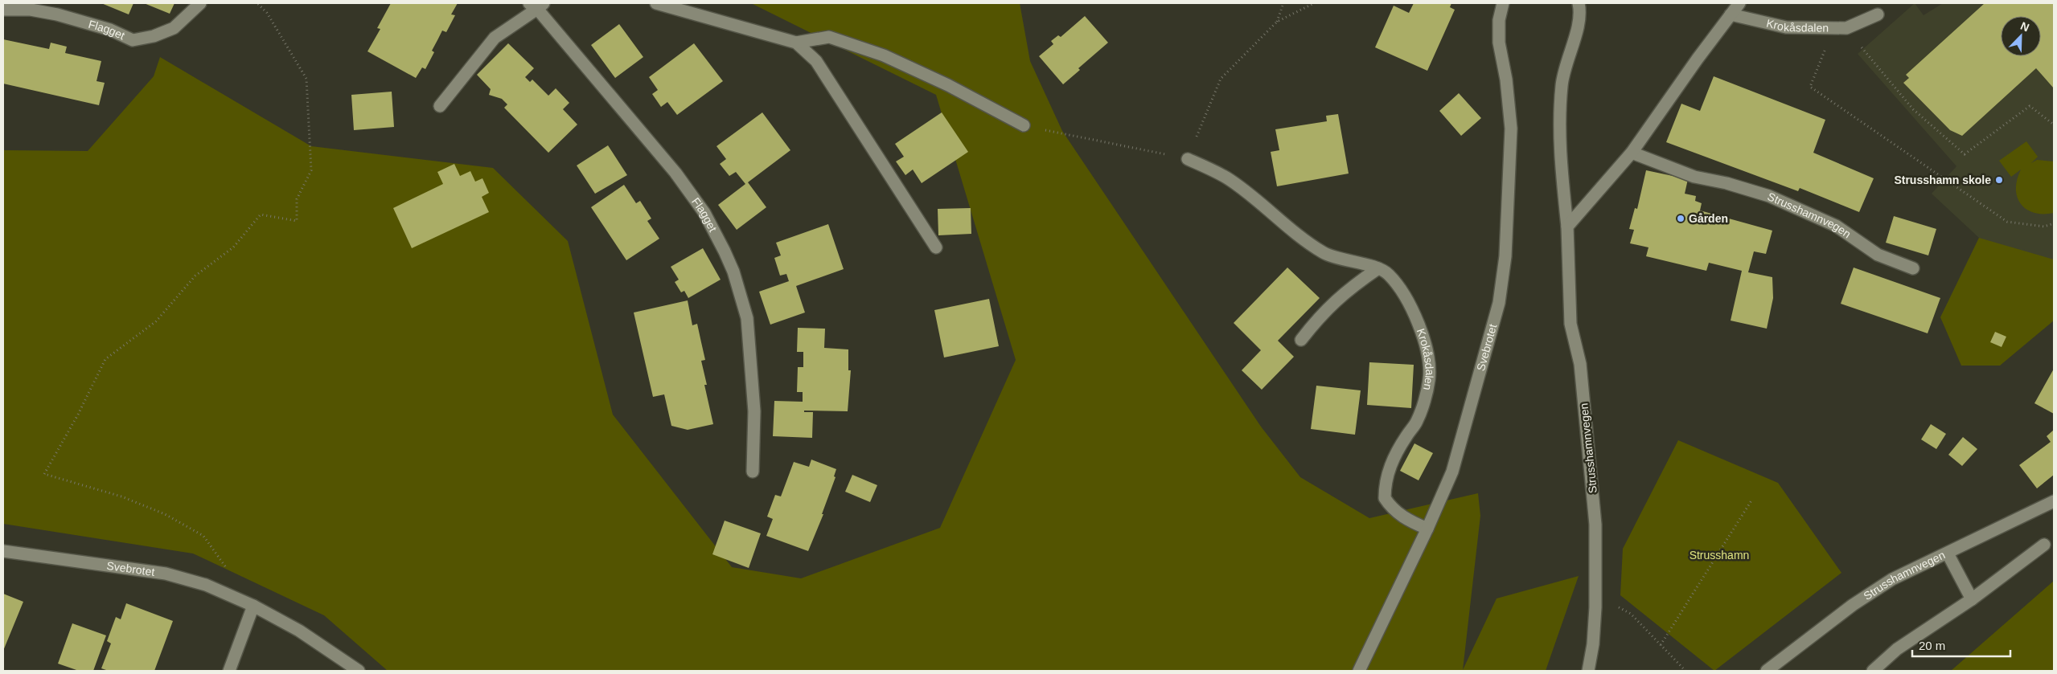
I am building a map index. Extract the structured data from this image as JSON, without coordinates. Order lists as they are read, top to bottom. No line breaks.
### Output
{"streets":{"street":["Krokåsdalen","Flagget","Strusshamnvegen","Svebrotet"]},"crossings":[["Krokåsdalen","Svebrotet"]],"parks":["Strusshamn"],"places":["Strusshamn skole","Gården"],"scale_bar":"20 m","north":"top right"}
